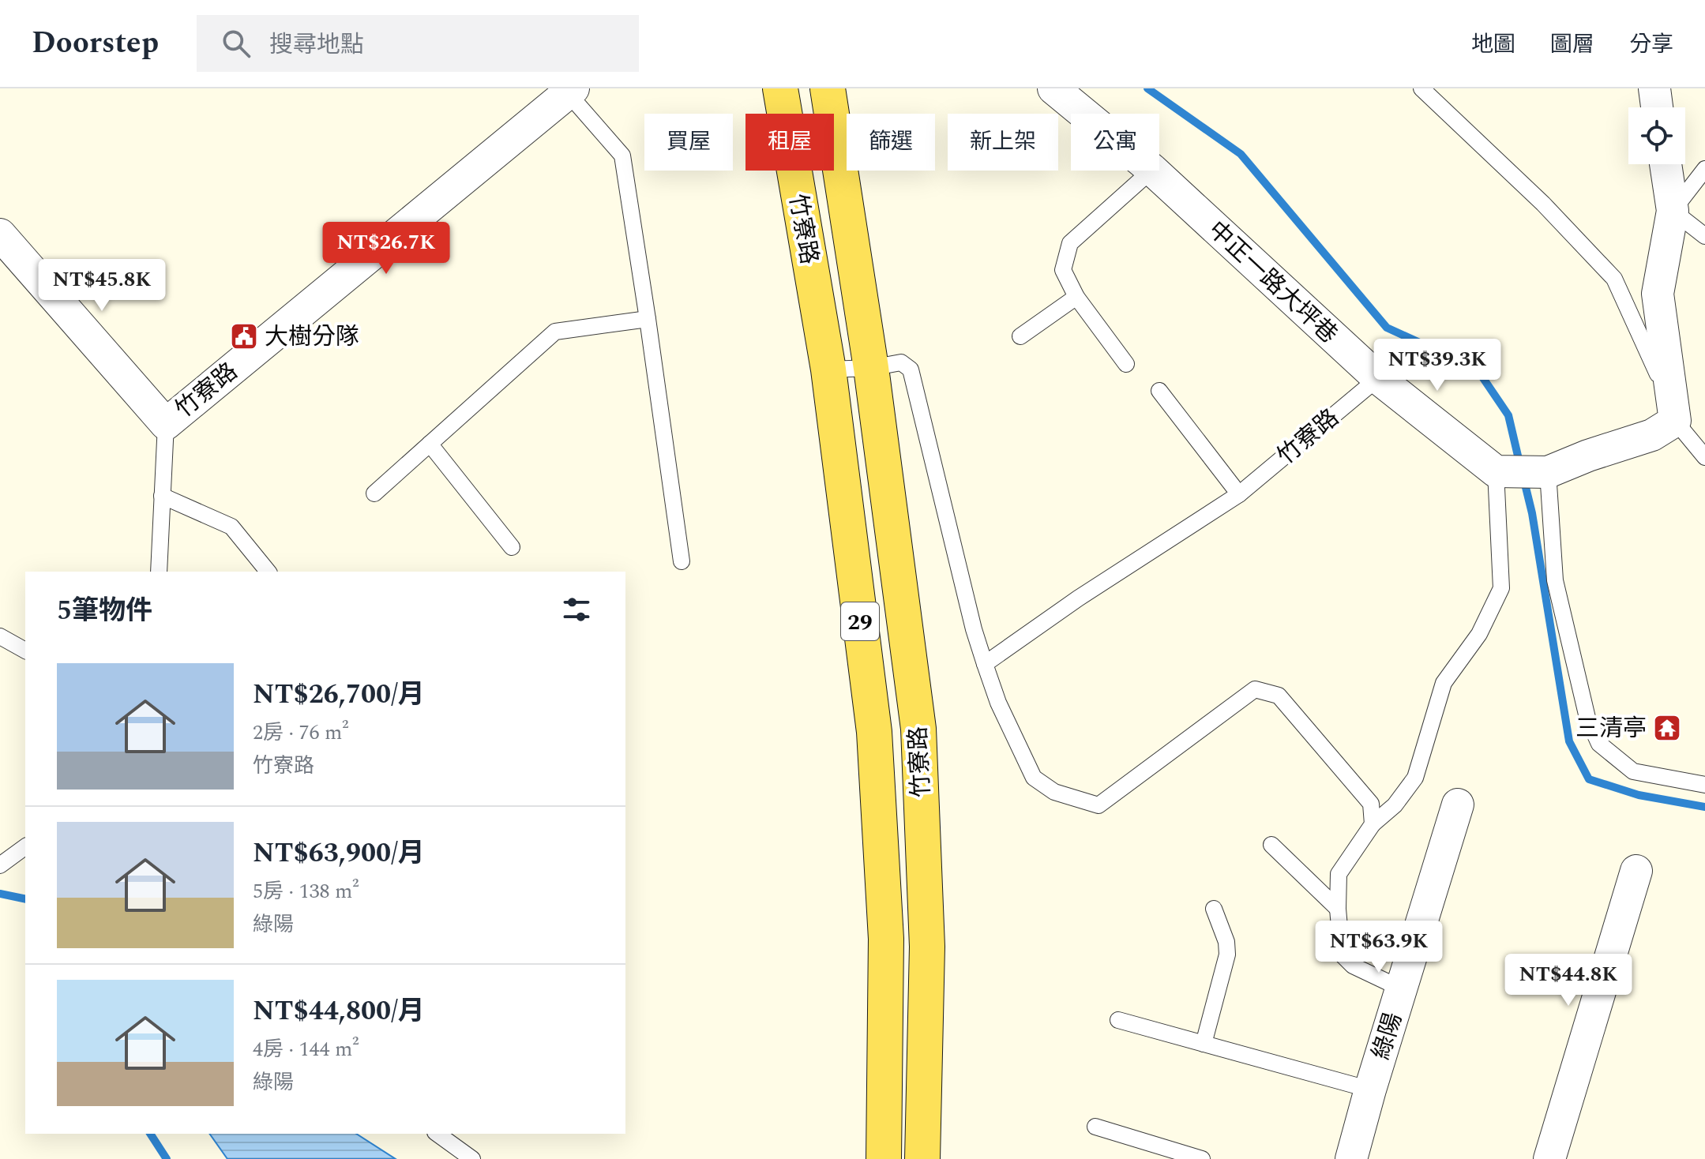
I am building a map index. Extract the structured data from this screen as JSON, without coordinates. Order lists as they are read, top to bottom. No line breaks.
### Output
{"streets":{"main road":["竹寮路","29"],"street":["中正一路大坪巷","綠陽"]},"crossings":[["竹寮路","中正一路大坪巷"]],"places":{"public building":["大樹分隊"],"temple":["三清亭"]},"page":{"header":"Doorstep","search":"搜尋地點","nav":["地圖","圖層","分享"],"chip":["買屋","租屋","篩選","新上架","公寓"],"price":["NT$26.7K","NT$45.8K","NT$39.3K","NT$63.9K","NT$44.8K"],"heading":"5筆物件","list":[{"name":"NT$26,700/月","note":"2房 · 76 m² · 竹寮路"},{"name":"NT$63,900/月","note":"5房 · 138 m² · 綠陽"},{"name":"NT$44,800/月","note":"4房 · 144 m² · 綠陽"}]}}
